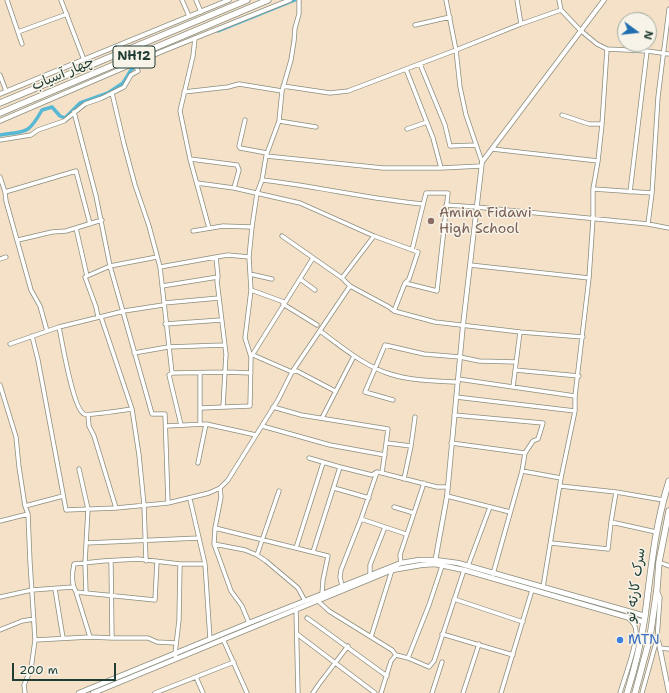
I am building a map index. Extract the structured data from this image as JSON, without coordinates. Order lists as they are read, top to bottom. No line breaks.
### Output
{"streets":{"highway":["NH12","چهار آسیاب","سرک کارته نو"]},"places":["Amina Fidawi High School","MTN"],"scale_bar":"200 m","north":"right"}
